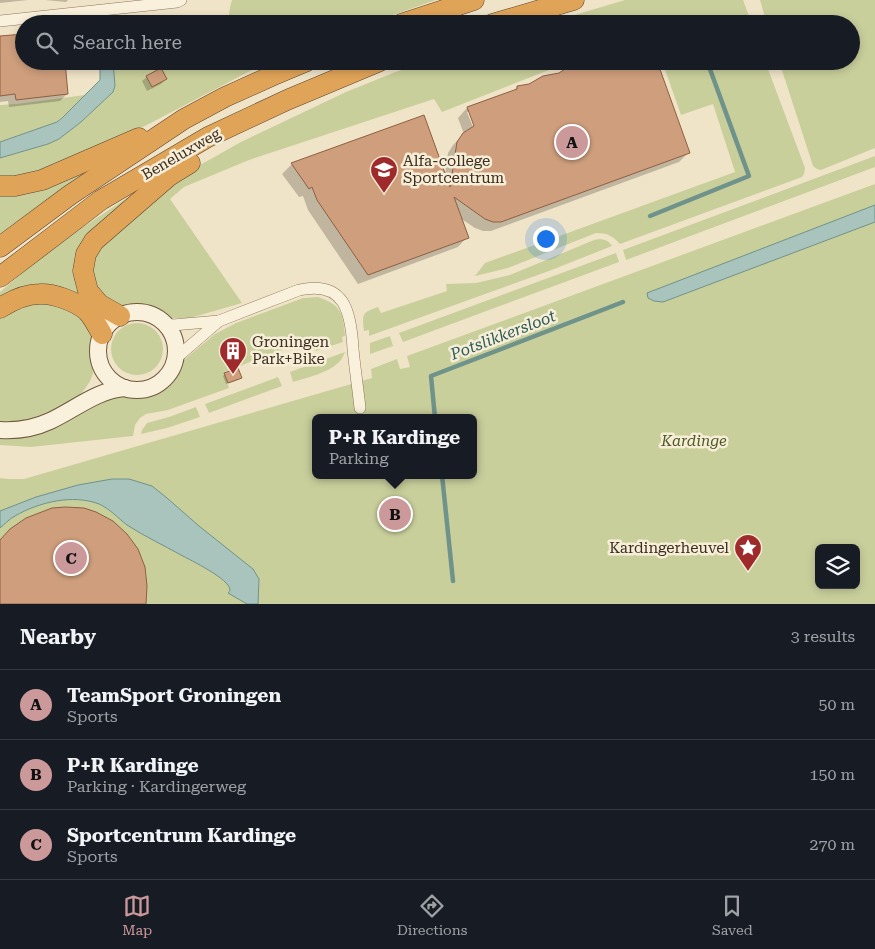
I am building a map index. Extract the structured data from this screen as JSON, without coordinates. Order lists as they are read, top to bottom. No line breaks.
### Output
{"streets":{"highway":["Beneluxweg"]},"water":["Potslikkersloot"],"parks":["Kardinge"],"places":{"school or university":["Alfa-college Sportcentrum"],"building":["Groningen Park+Bike"],"place":["Kardingerheuvel"]},"page":{"search":"Search here","pins":["A","B","C"],"popup":["P+R Kardinge","Parking"],"heading":["Nearby","3 results"],"list":[{"mark":"A","name":"TeamSport Groningen","note":"Sports","value":"50 m"},{"mark":"B","name":"P+R Kardinge","note":"Parking · Kardingerweg","value":"150 m"},{"mark":"C","name":"Sportcentrum Kardinge","note":"Sports","value":"270 m"}],"nav":["Map","Directions","Saved"]}}
